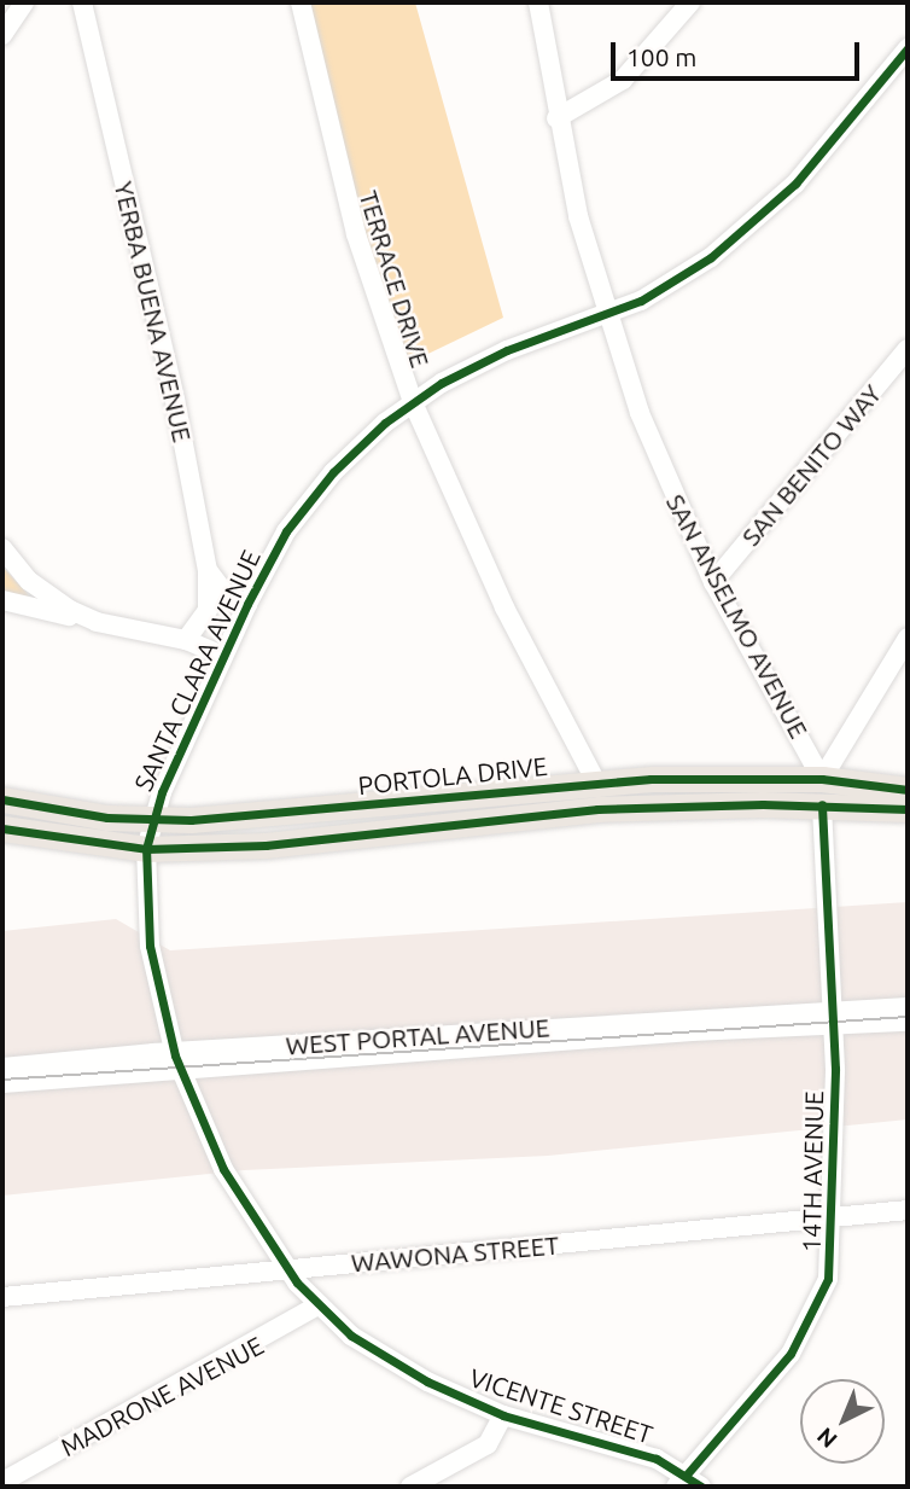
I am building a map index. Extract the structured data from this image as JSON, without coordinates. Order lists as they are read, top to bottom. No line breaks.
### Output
{"streets":{"main road":["PORTOLA DRIVE"],"street":["TERRACE DRIVE","YERBA BUENA AVENUE","SAN BENITO WAY","SAN ANSELMO AVENUE","SANTA CLARA AVENUE","WEST PORTAL AVENUE","14TH AVENUE","WAWONA STREET","MADRONE AVENUE","VICENTE STREET"]},"crossings":[["TERRACE DRIVE","SANTA CLARA AVENUE"],["TERRACE DRIVE","PORTOLA DRIVE"],["SAN BENITO WAY","SAN ANSELMO AVENUE"],["SAN ANSELMO AVENUE","SANTA CLARA AVENUE"],["SAN ANSELMO AVENUE","PORTOLA DRIVE"],["SAN ANSELMO AVENUE","14TH AVENUE"],["SANTA CLARA AVENUE","PORTOLA DRIVE"],["SANTA CLARA AVENUE","VICENTE STREET"],["PORTOLA DRIVE","14TH AVENUE"],["PORTOLA DRIVE","VICENTE STREET"],["WEST PORTAL AVENUE","14TH AVENUE"],["WEST PORTAL AVENUE","VICENTE STREET"],["14TH AVENUE","WAWONA STREET"],["14TH AVENUE","VICENTE STREET"],["WAWONA STREET","VICENTE STREET"],["MADRONE AVENUE","VICENTE STREET"]],"scale_bar":"100 m","north":"bottom left"}
